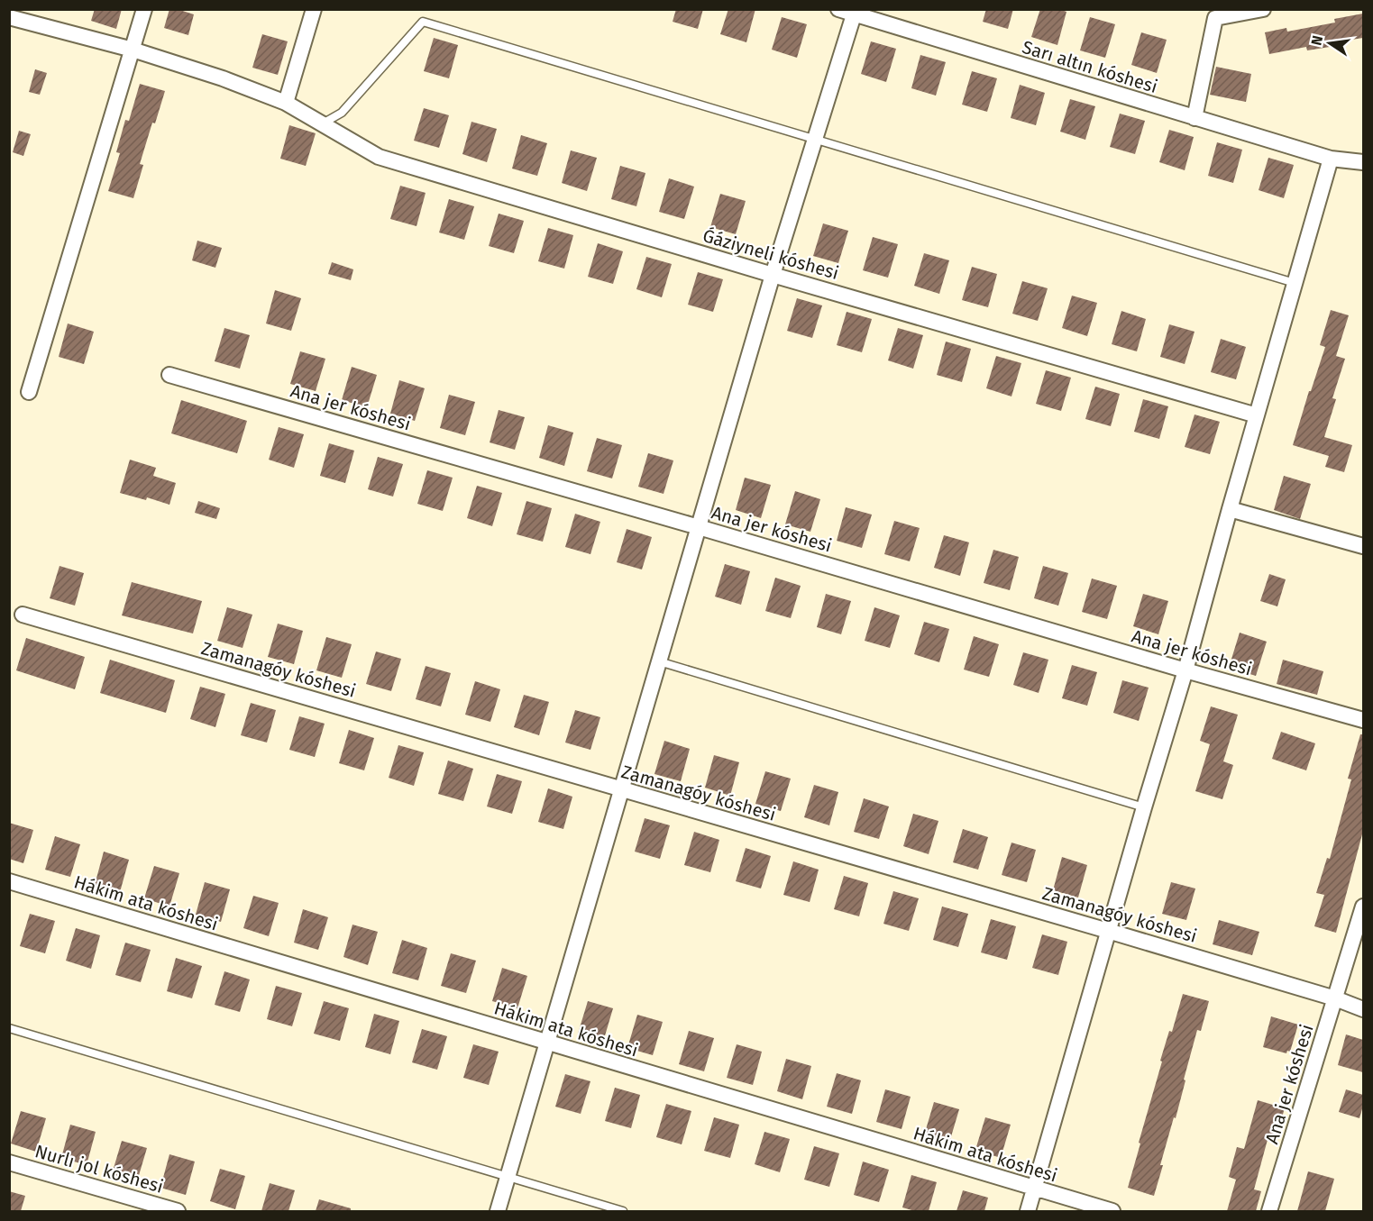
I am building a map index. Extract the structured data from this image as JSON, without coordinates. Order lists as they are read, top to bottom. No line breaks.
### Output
{"streets":{"street":["Sarı altın kóshesi","Ǵáziyneli kóshesi","Ana jer kóshesi","Zamanagóy kóshesi","Hákim ata kóshesi","Nurlı jol kóshesi"]},"crossings":[["Ana jer kóshesi","Zamanagóy kóshesi"]],"north":"left"}
